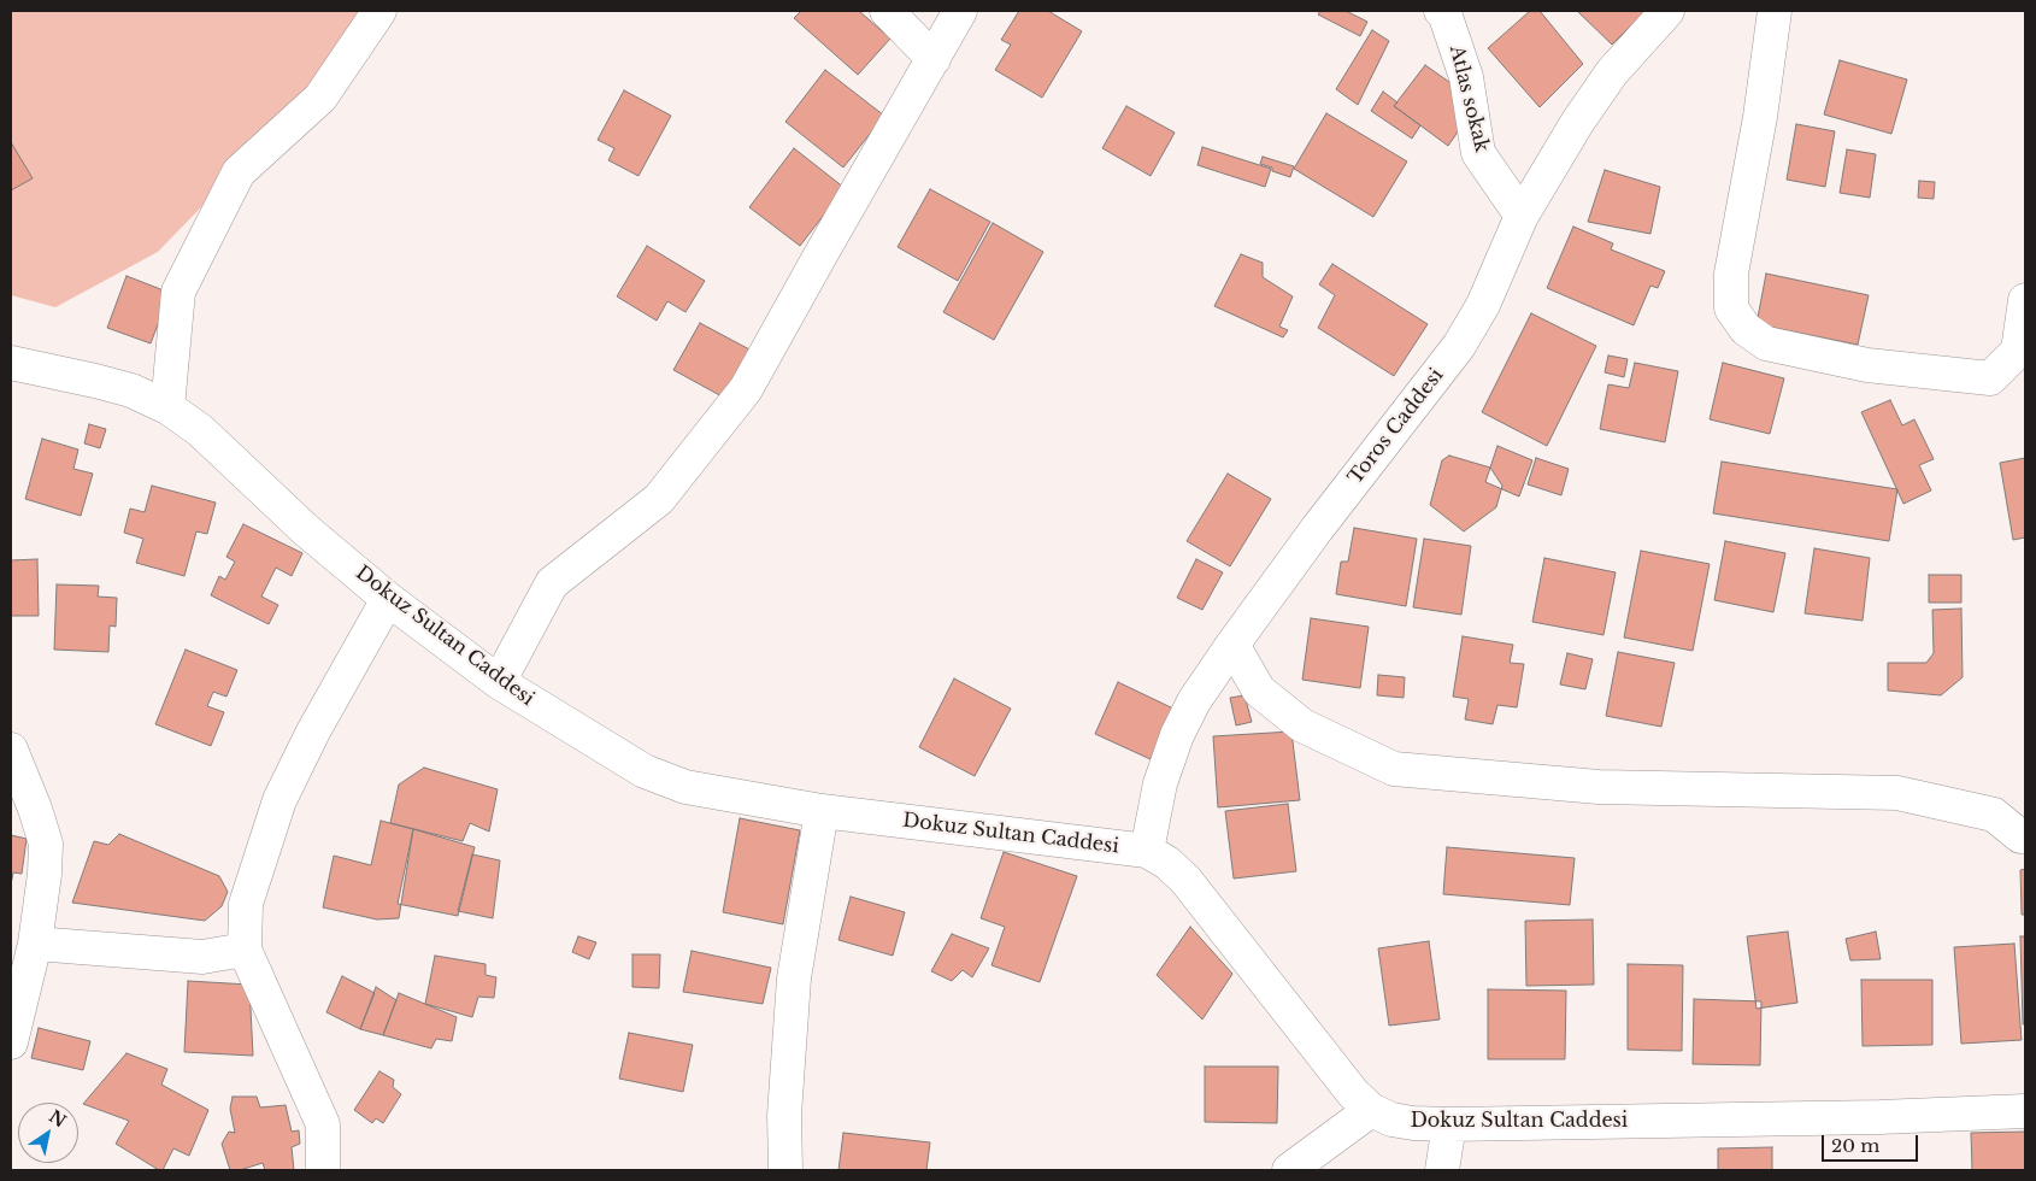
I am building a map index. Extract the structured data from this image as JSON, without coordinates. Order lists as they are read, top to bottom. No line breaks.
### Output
{"streets":{"street":["Atlas sokak","Toros Caddesi","Dokuz Sultan Caddesi"]},"crossings":[["Atlas sokak","Toros Caddesi"],["Toros Caddesi","Dokuz Sultan Caddesi"]],"scale_bar":"20 m","north":"top right"}
